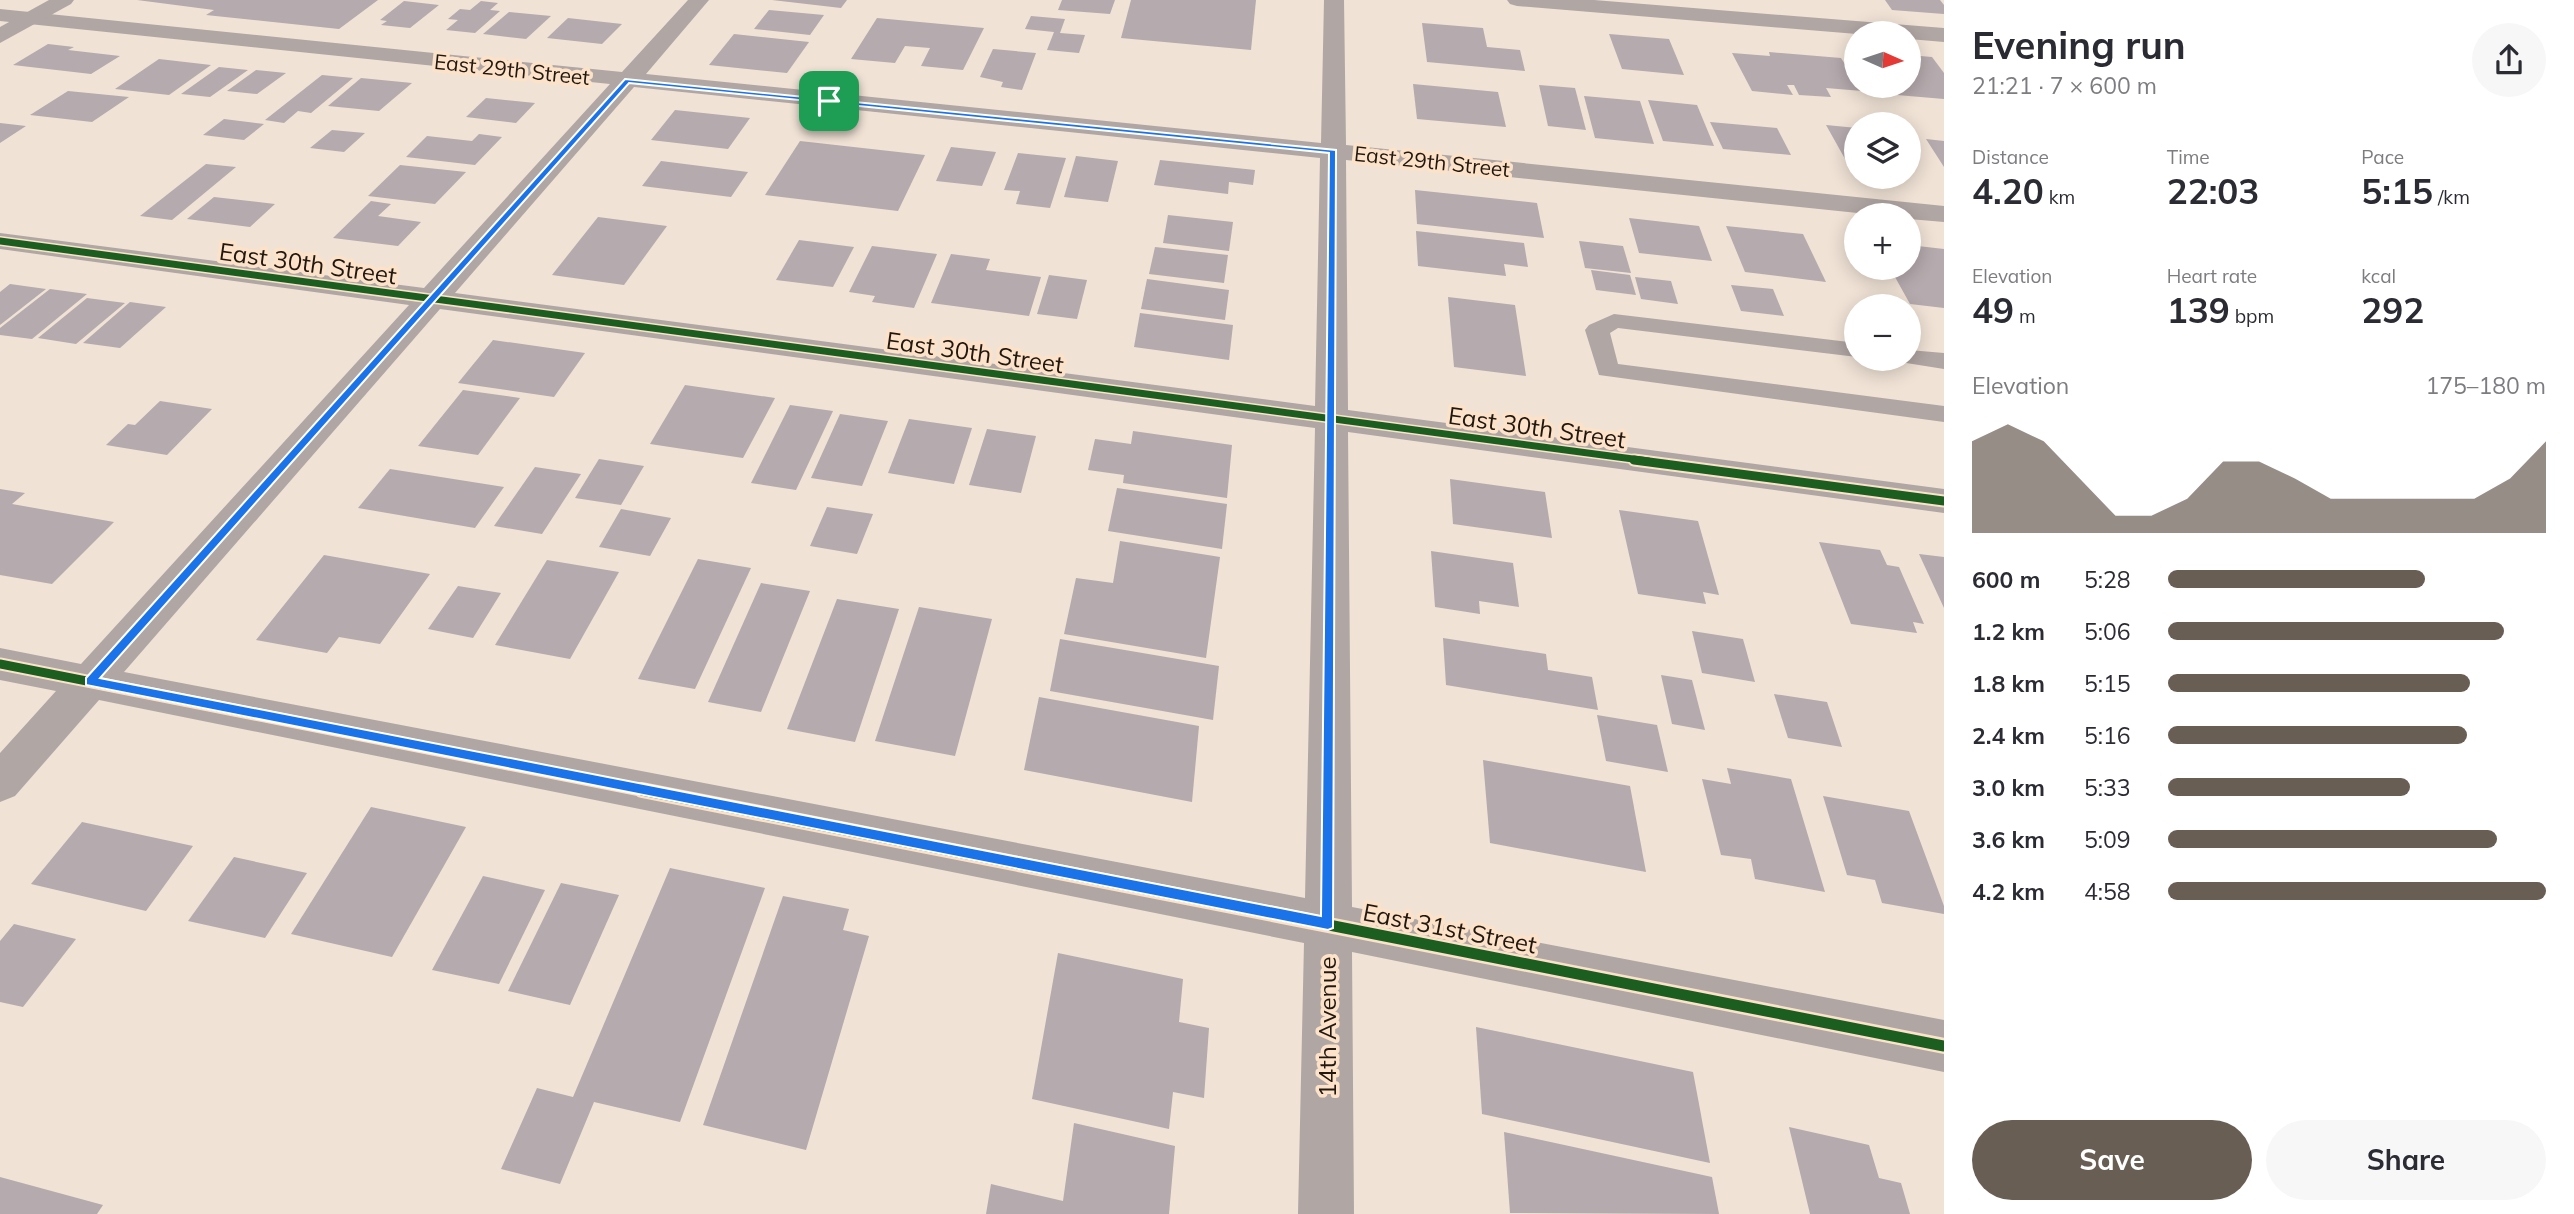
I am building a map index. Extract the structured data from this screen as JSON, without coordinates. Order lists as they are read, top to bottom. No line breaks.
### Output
{"streets":{"street":["East 29th Street","East 30th Street","East 31st Street","14th Avenue"]},"crossings":[["East 29th Street","14th Avenue"],["East 30th Street","14th Avenue"],["East 31st Street","14th Avenue"]],"north":"right","page":{"heading":["Evening run","21:21 · 7 × 600 m"],"map_buttons":["+","−"],"stats":[["Distance","4.20 km"],["Time","22:03"],["Pace","5:15 /km"],["Elevation","49 m"],["Heart rate","139 bpm"],["kcal","292"]],"chart":["Elevation","175–180 m"],"list":[{"name":"600 m","note":"5:28"},{"name":"1.2 km","note":"5:06"},{"name":"1.8 km","note":"5:15"},{"name":"2.4 km","note":"5:16"},{"name":"3.0 km","note":"5:33"},{"name":"3.6 km","note":"5:09"},{"name":"4.2 km","note":"4:58"}],"buttons":["Save","Share"]}}
